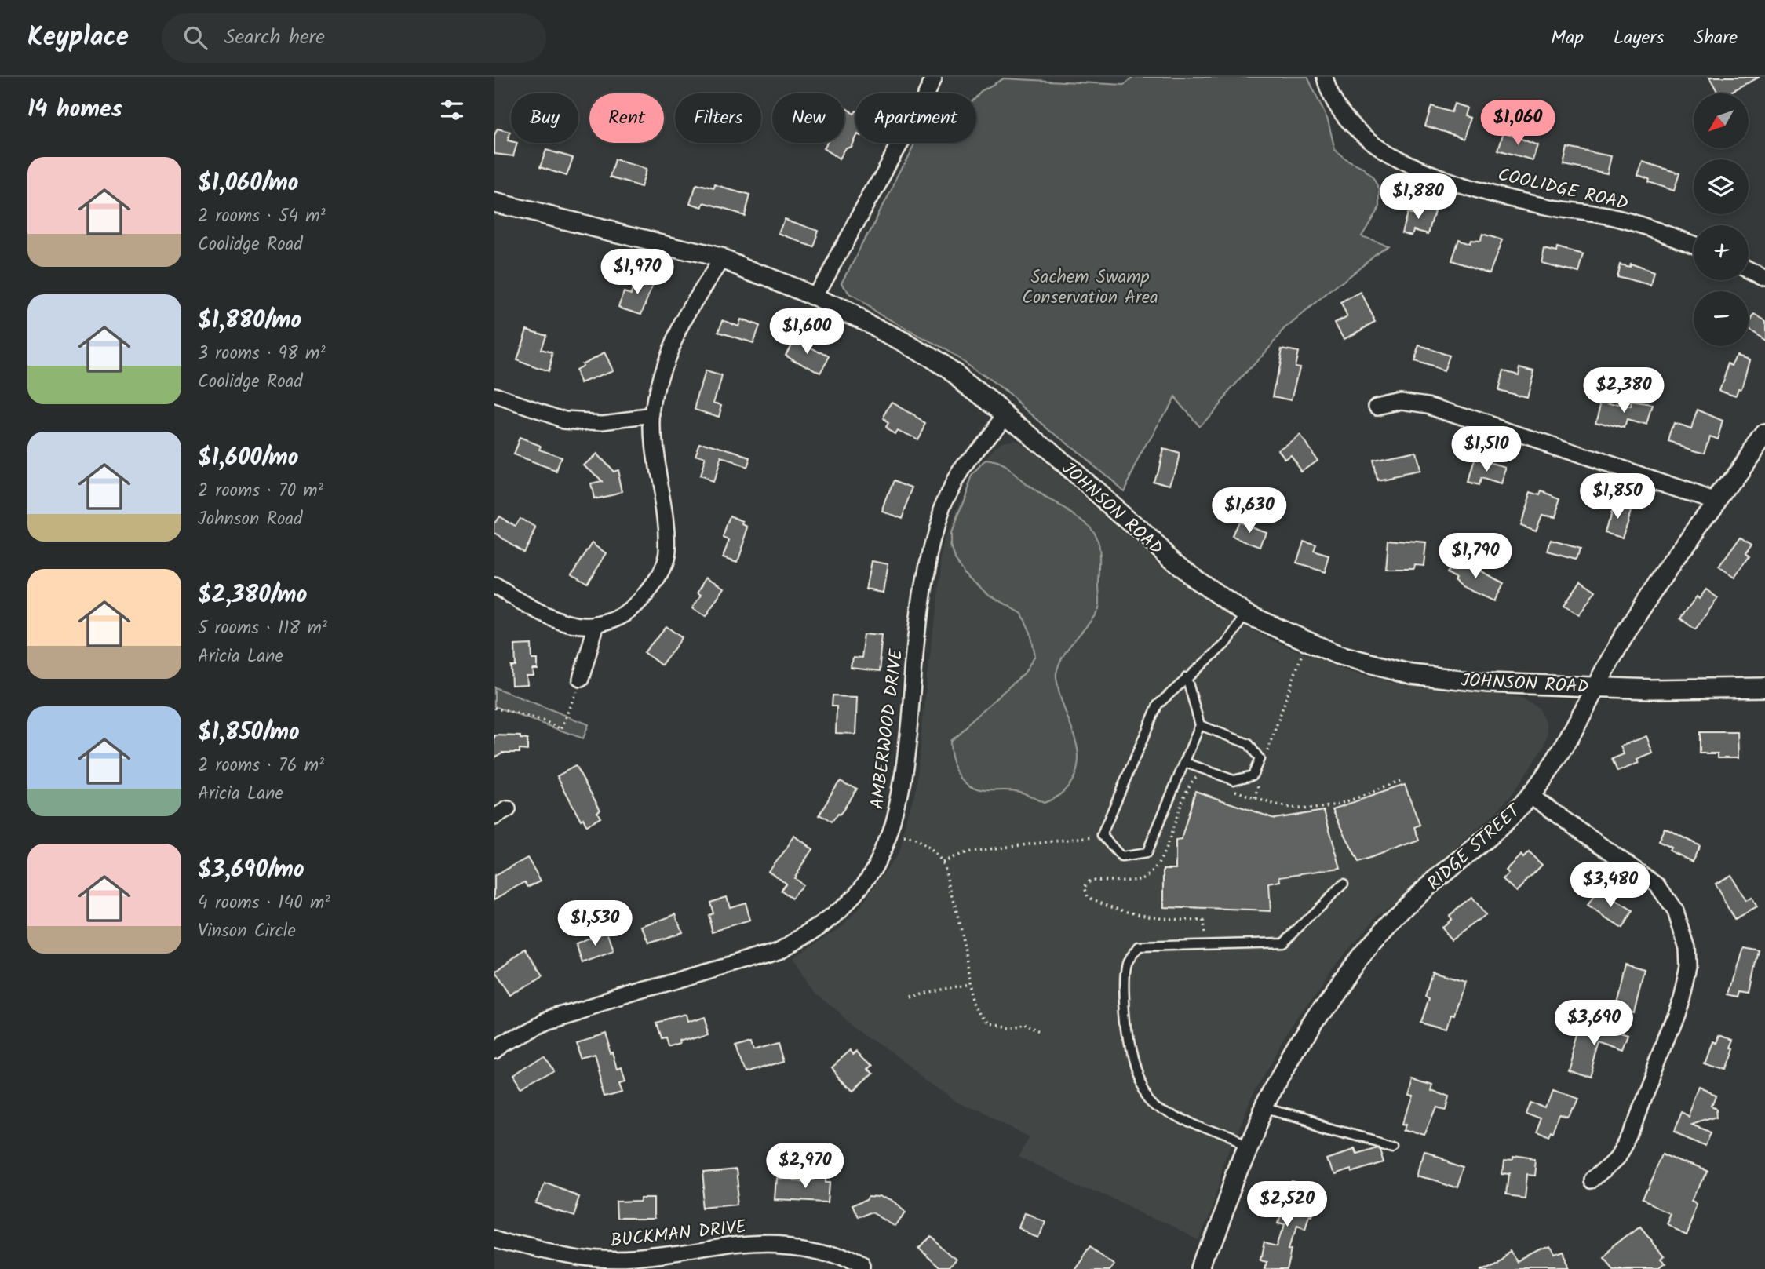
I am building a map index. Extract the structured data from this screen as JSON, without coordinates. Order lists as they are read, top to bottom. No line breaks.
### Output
{"streets":{"street":["COOLIDGE ROAD","JOHNSON ROAD","AMBERWOOD DRIVE","RIDGE STREET","BUCKMAN DRIVE"]},"crossings":[["JOHNSON ROAD","AMBERWOOD DRIVE"],["JOHNSON ROAD","RIDGE STREET"]],"parks":["Sachem Swamp Conservation Area"],"north":"bottom left","page":{"header":"Keyplace","search":"Search here","nav":["Map","Layers","Share"],"heading":"14 homes","map_buttons":["+","−"],"chip":["Buy","Rent","Filters","New","Apartment"],"price":["$1,060","$1,880","$1,970","$1,600","$2,380","$1,510","$1,850","$1,630","$1,790","$3,480","$1,530","$3,690","$2,970","$2,520"],"list":[{"name":"$1,060/mo","note":"2 rooms · 54 m² · Coolidge Road"},{"name":"$1,880/mo","note":"3 rooms · 98 m² · Coolidge Road"},{"name":"$1,600/mo","note":"2 rooms · 70 m² · Johnson Road"},{"name":"$2,380/mo","note":"5 rooms · 118 m² · Aricia Lane"},{"name":"$1,850/mo","note":"2 rooms · 76 m² · Aricia Lane"},{"name":"$3,690/mo","note":"4 rooms · 140 m² · Vinson Circle"}]}}
